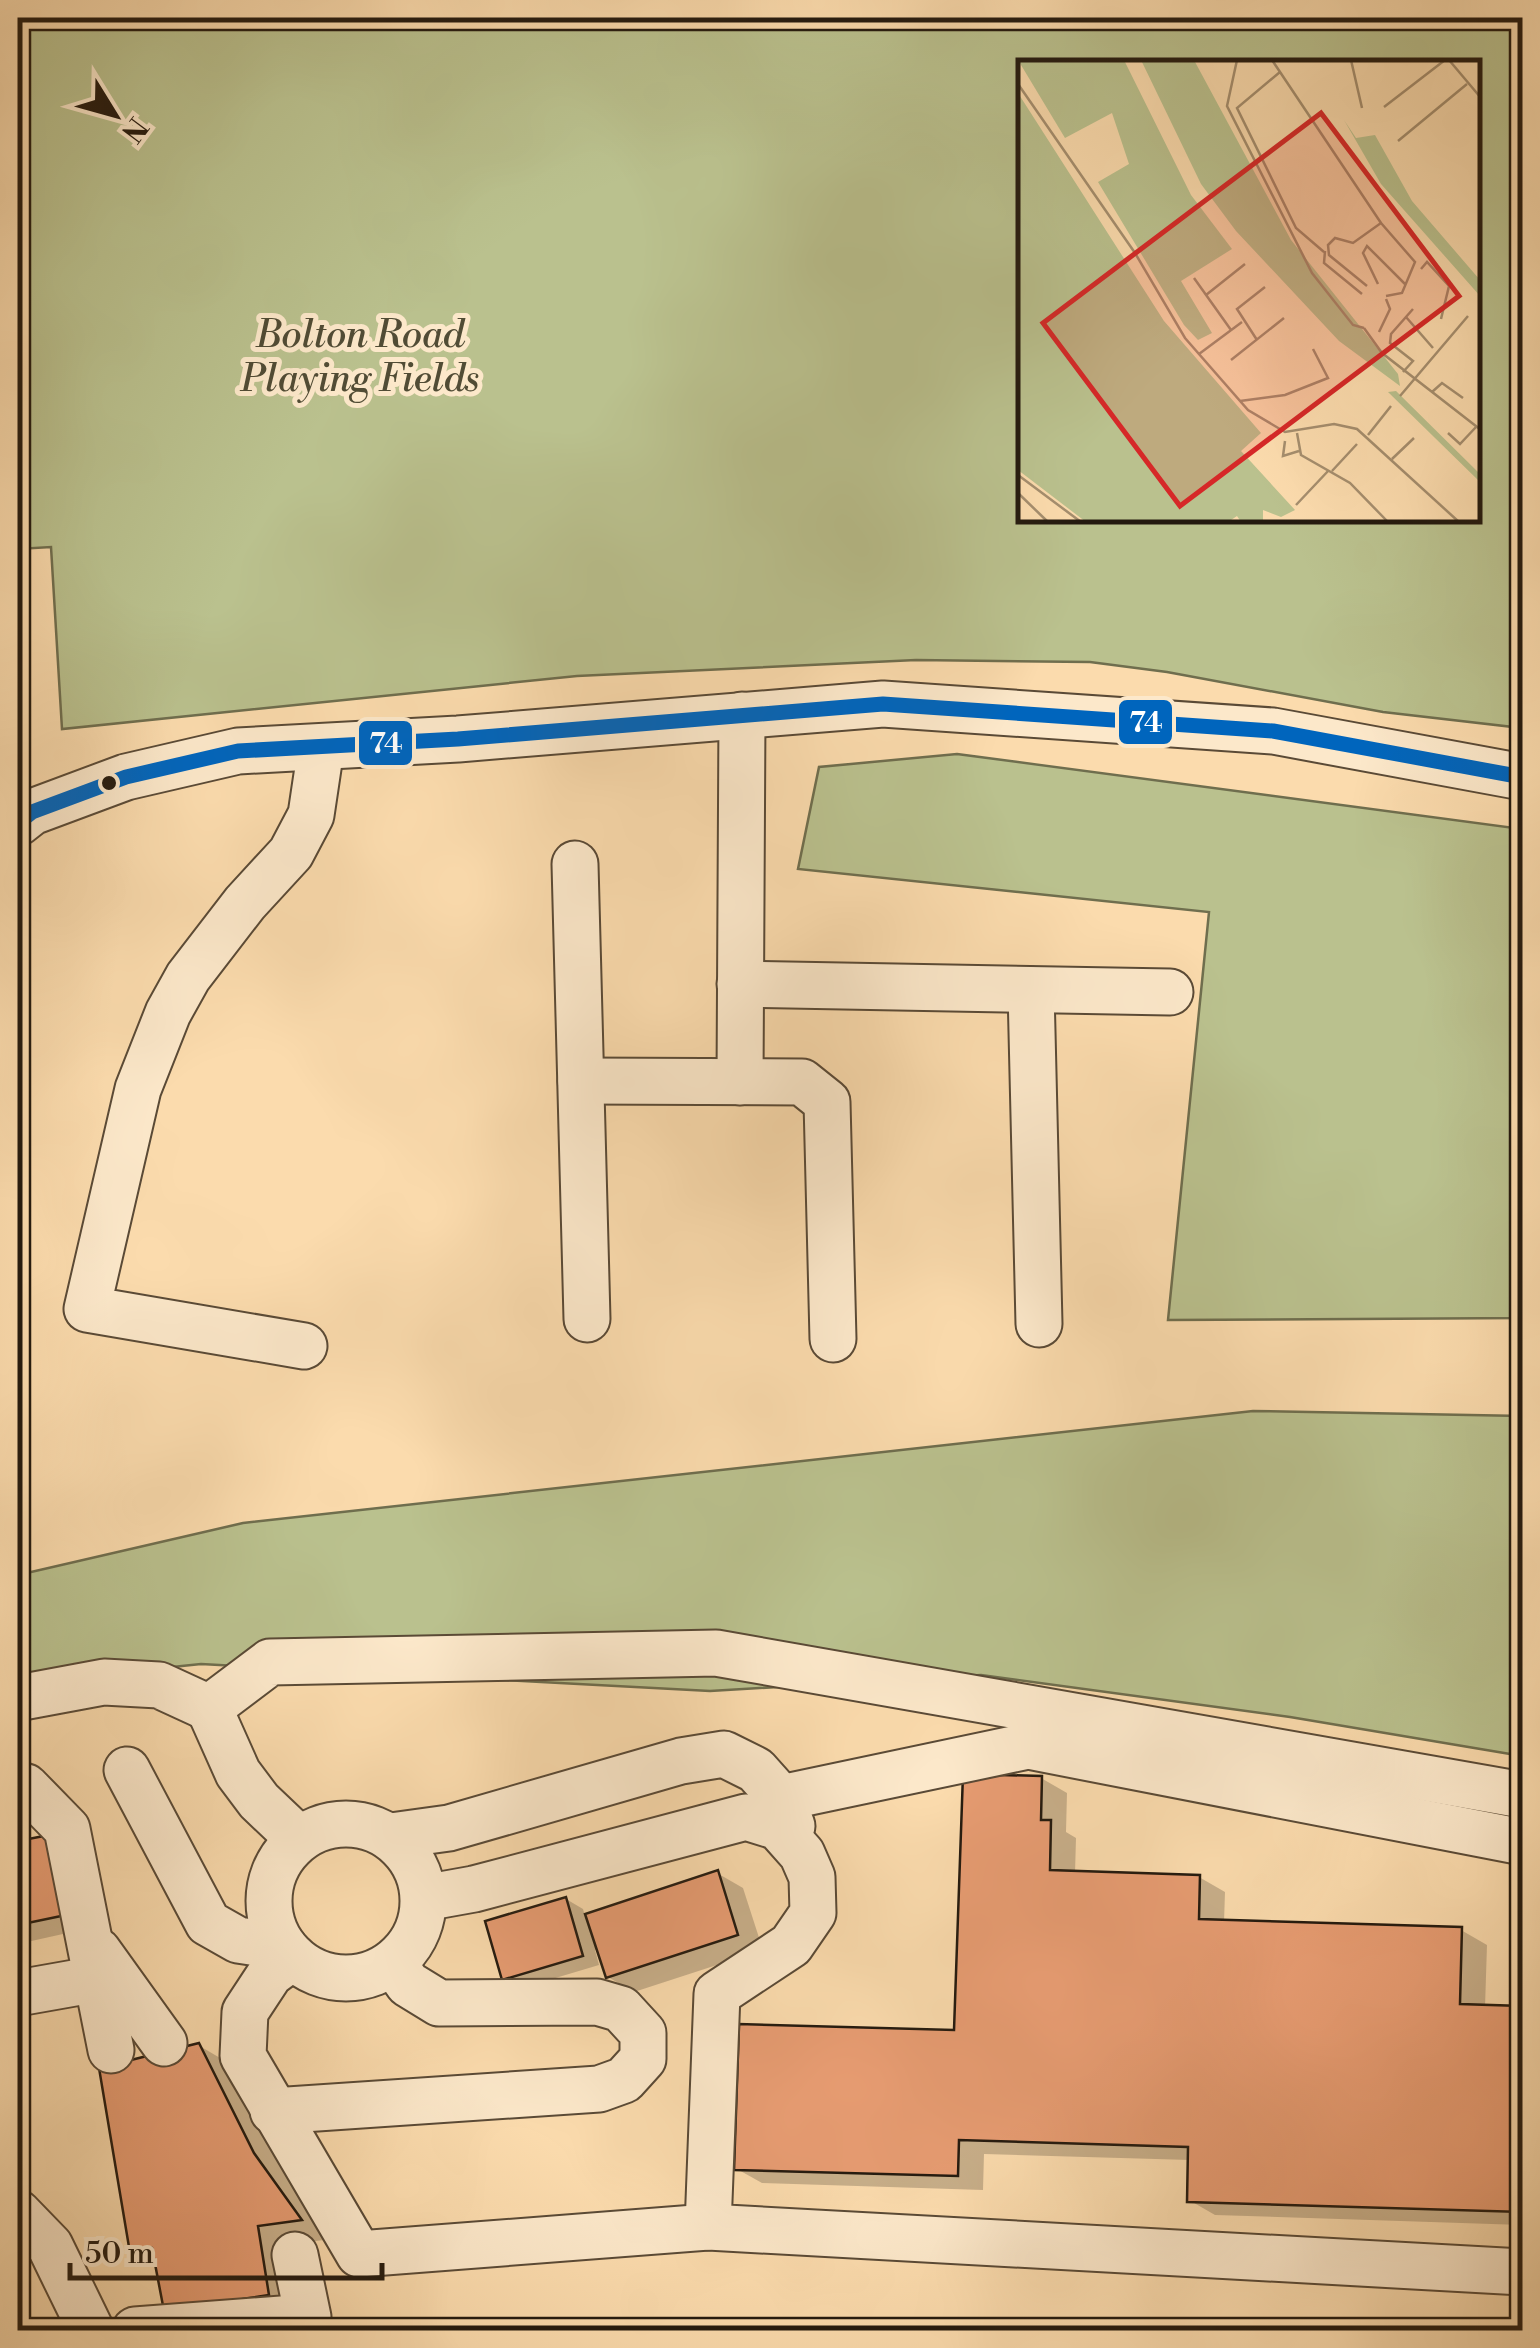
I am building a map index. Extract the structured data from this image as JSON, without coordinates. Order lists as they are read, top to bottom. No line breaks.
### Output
{"parks":["Bolton Road Playing Fields"],"lines":["transit line 74"],"scale_bar":"50 m","north":"bottom right"}
